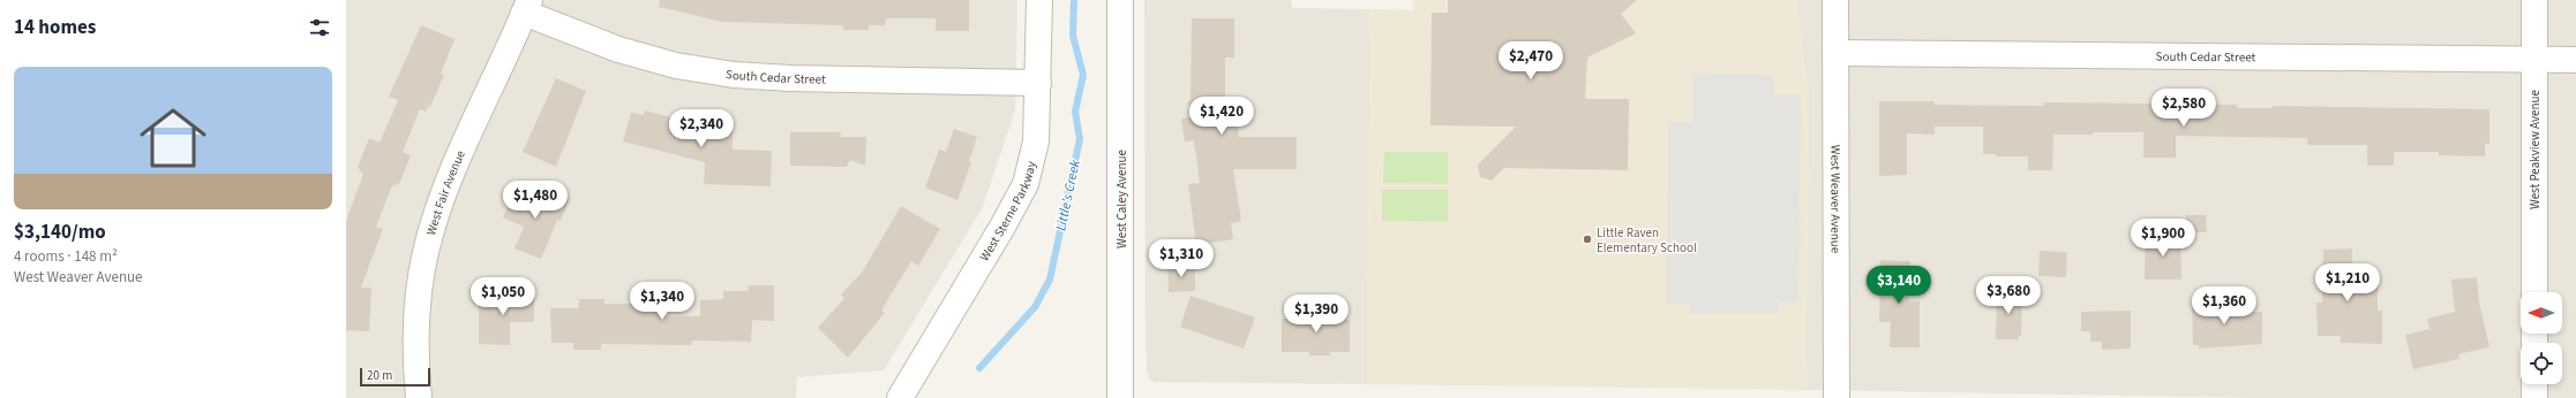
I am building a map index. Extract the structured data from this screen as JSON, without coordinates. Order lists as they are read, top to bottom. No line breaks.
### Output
{"streets":{"street":["South Cedar Street","West Peakview Avenue","West Fair Avenue","West Caley Avenue","West Weaver Avenue","West Sterne Parkway"]},"crossings":[["South Cedar Street","West Peakview Avenue"],["South Cedar Street","West Fair Avenue"],["South Cedar Street","West Weaver Avenue"],["South Cedar Street","West Sterne Parkway"]],"water":["Little's Creek"],"places":["Little Raven Elementary School"],"scale_bar":"20 m","north":"left","page":{"heading":"14 homes","price":["$2,470","$2,580","$1,420","$2,340","$1,480","$1,900","$1,310","$1,210","$3,140","$3,680","$1,050","$1,340","$1,360","$1,390"],"list":[{"name":"$3,140/mo","note":"4 rooms · 148 m² · West Weaver Avenue"}],"scale":"20 m"}}
